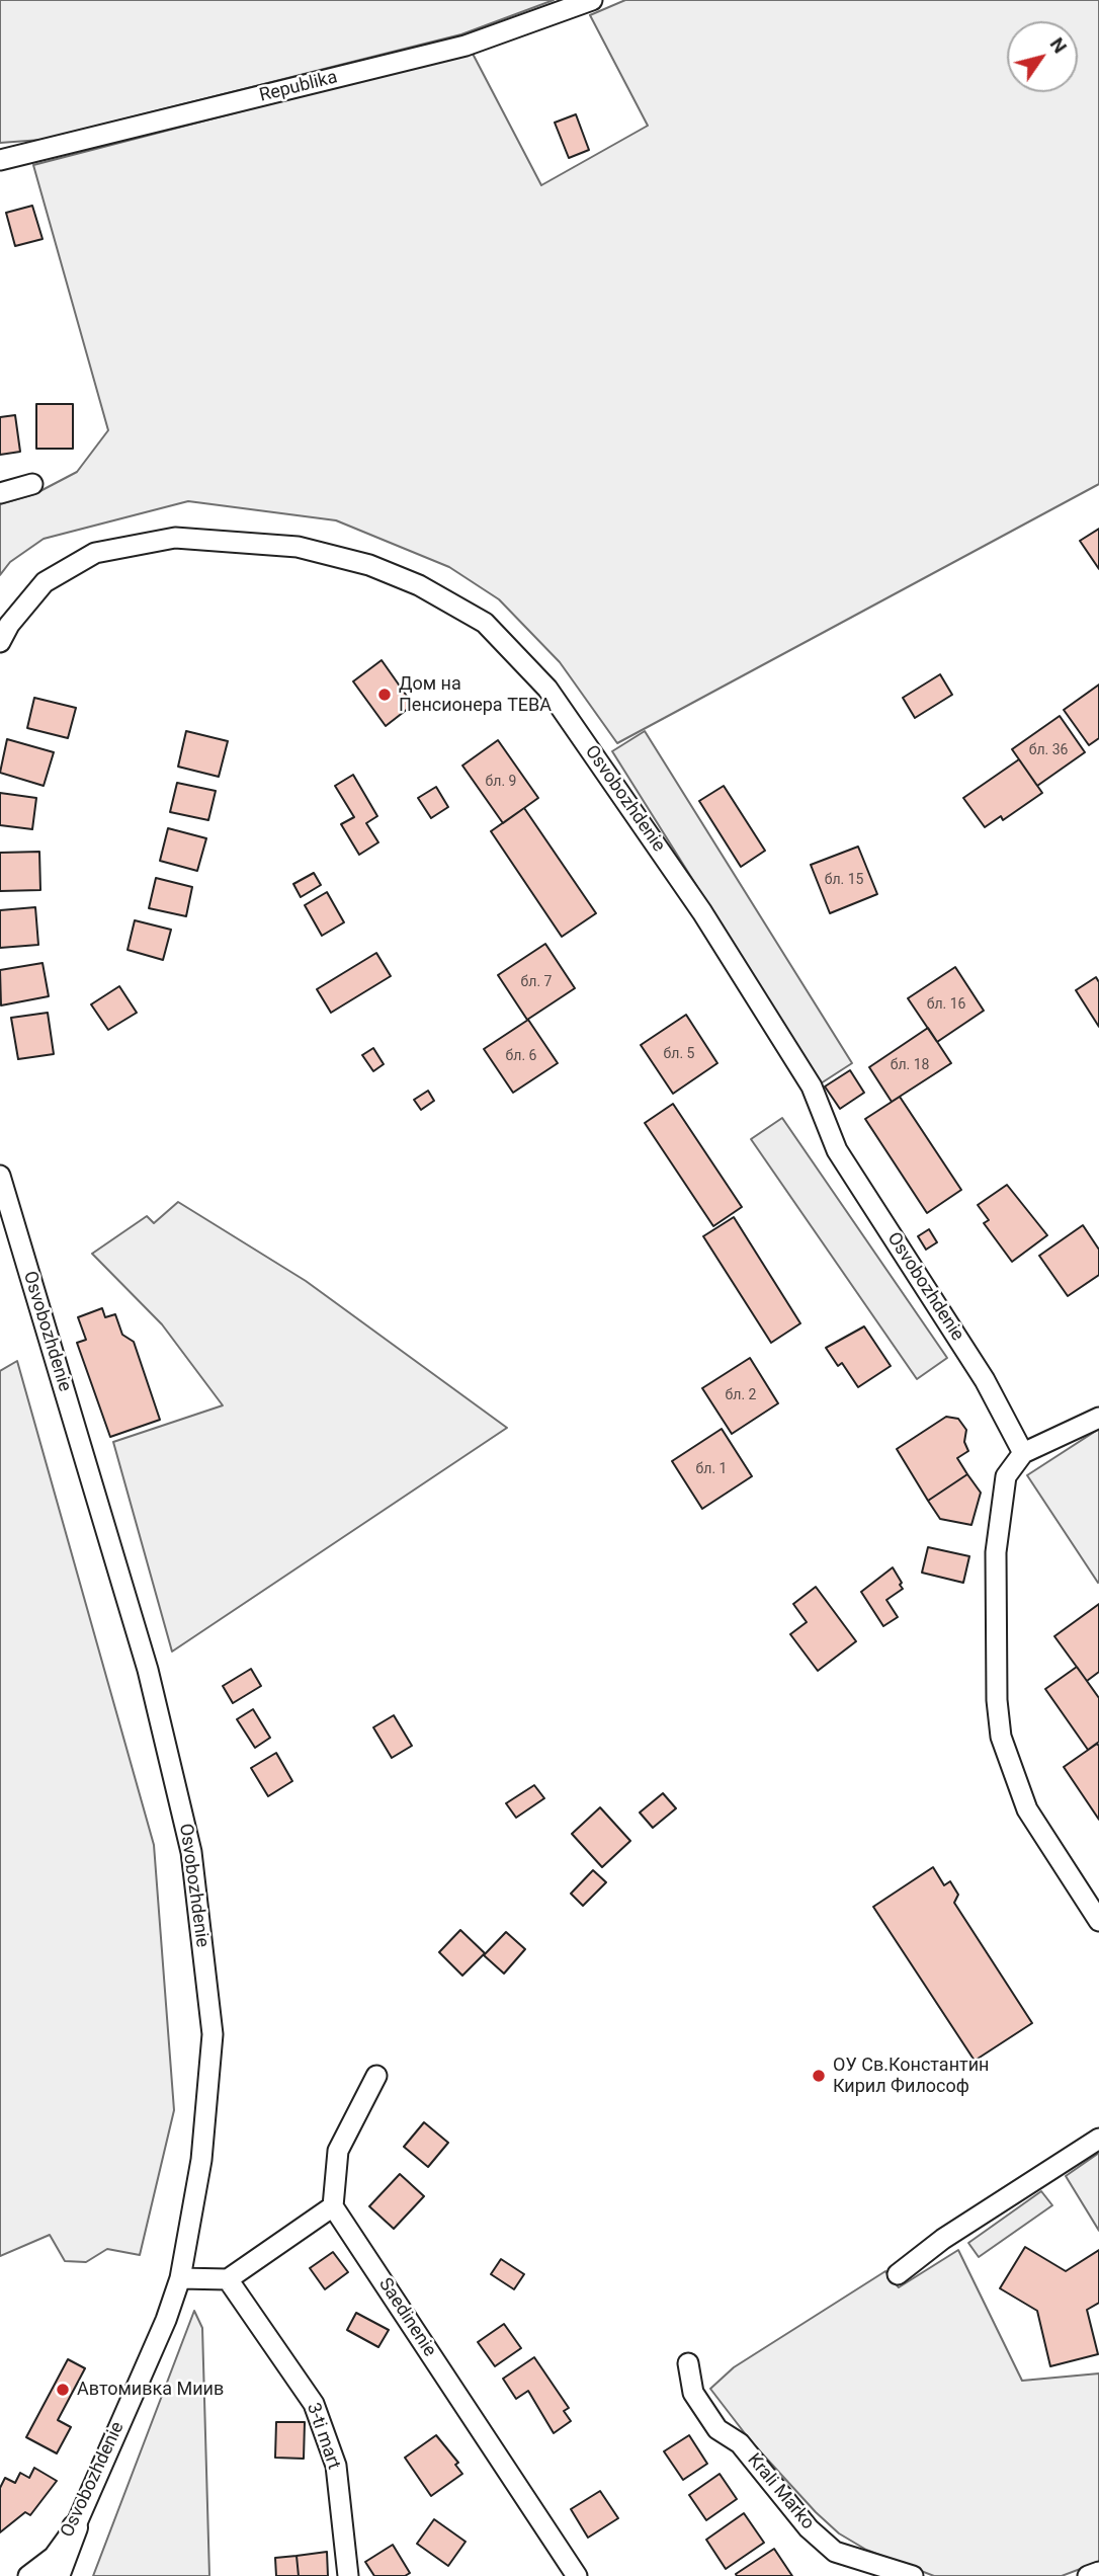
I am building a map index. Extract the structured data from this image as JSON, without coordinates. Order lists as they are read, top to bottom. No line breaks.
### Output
{"streets":{"street":["Republika","Osvobozhdenie","Saedinenie","3-ti mart","Krali Marko"]},"places":["Дом на Пенсионера ТЕВА","ОУ Св.Константин Кирил Философ","Автомивка Миив"],"house_numbers":["бл. 36","бл. 9","бл. 15","бл. 7","бл. 16","бл. 5","бл. 6","бл. 18","бл. 2","бл. 1"],"north":"top right"}
